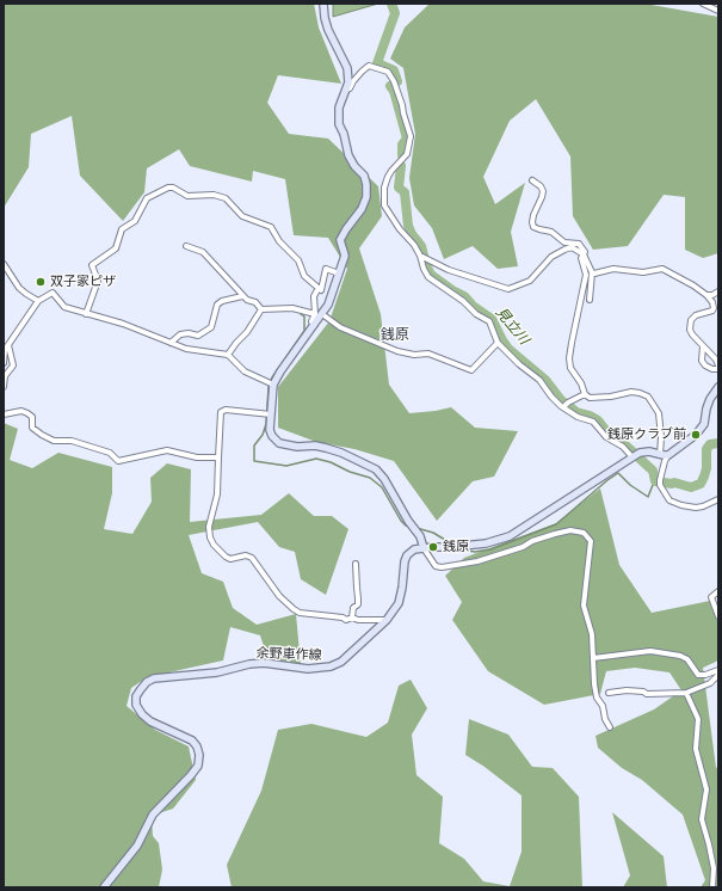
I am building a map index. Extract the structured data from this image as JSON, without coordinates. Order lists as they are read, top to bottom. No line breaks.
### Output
{"streets":{"main road":["余野車作線"]},"districts":["銭原"],"water":["見立川"],"places":["双子家ピザ","銭原クラブ前","銭原"]}
